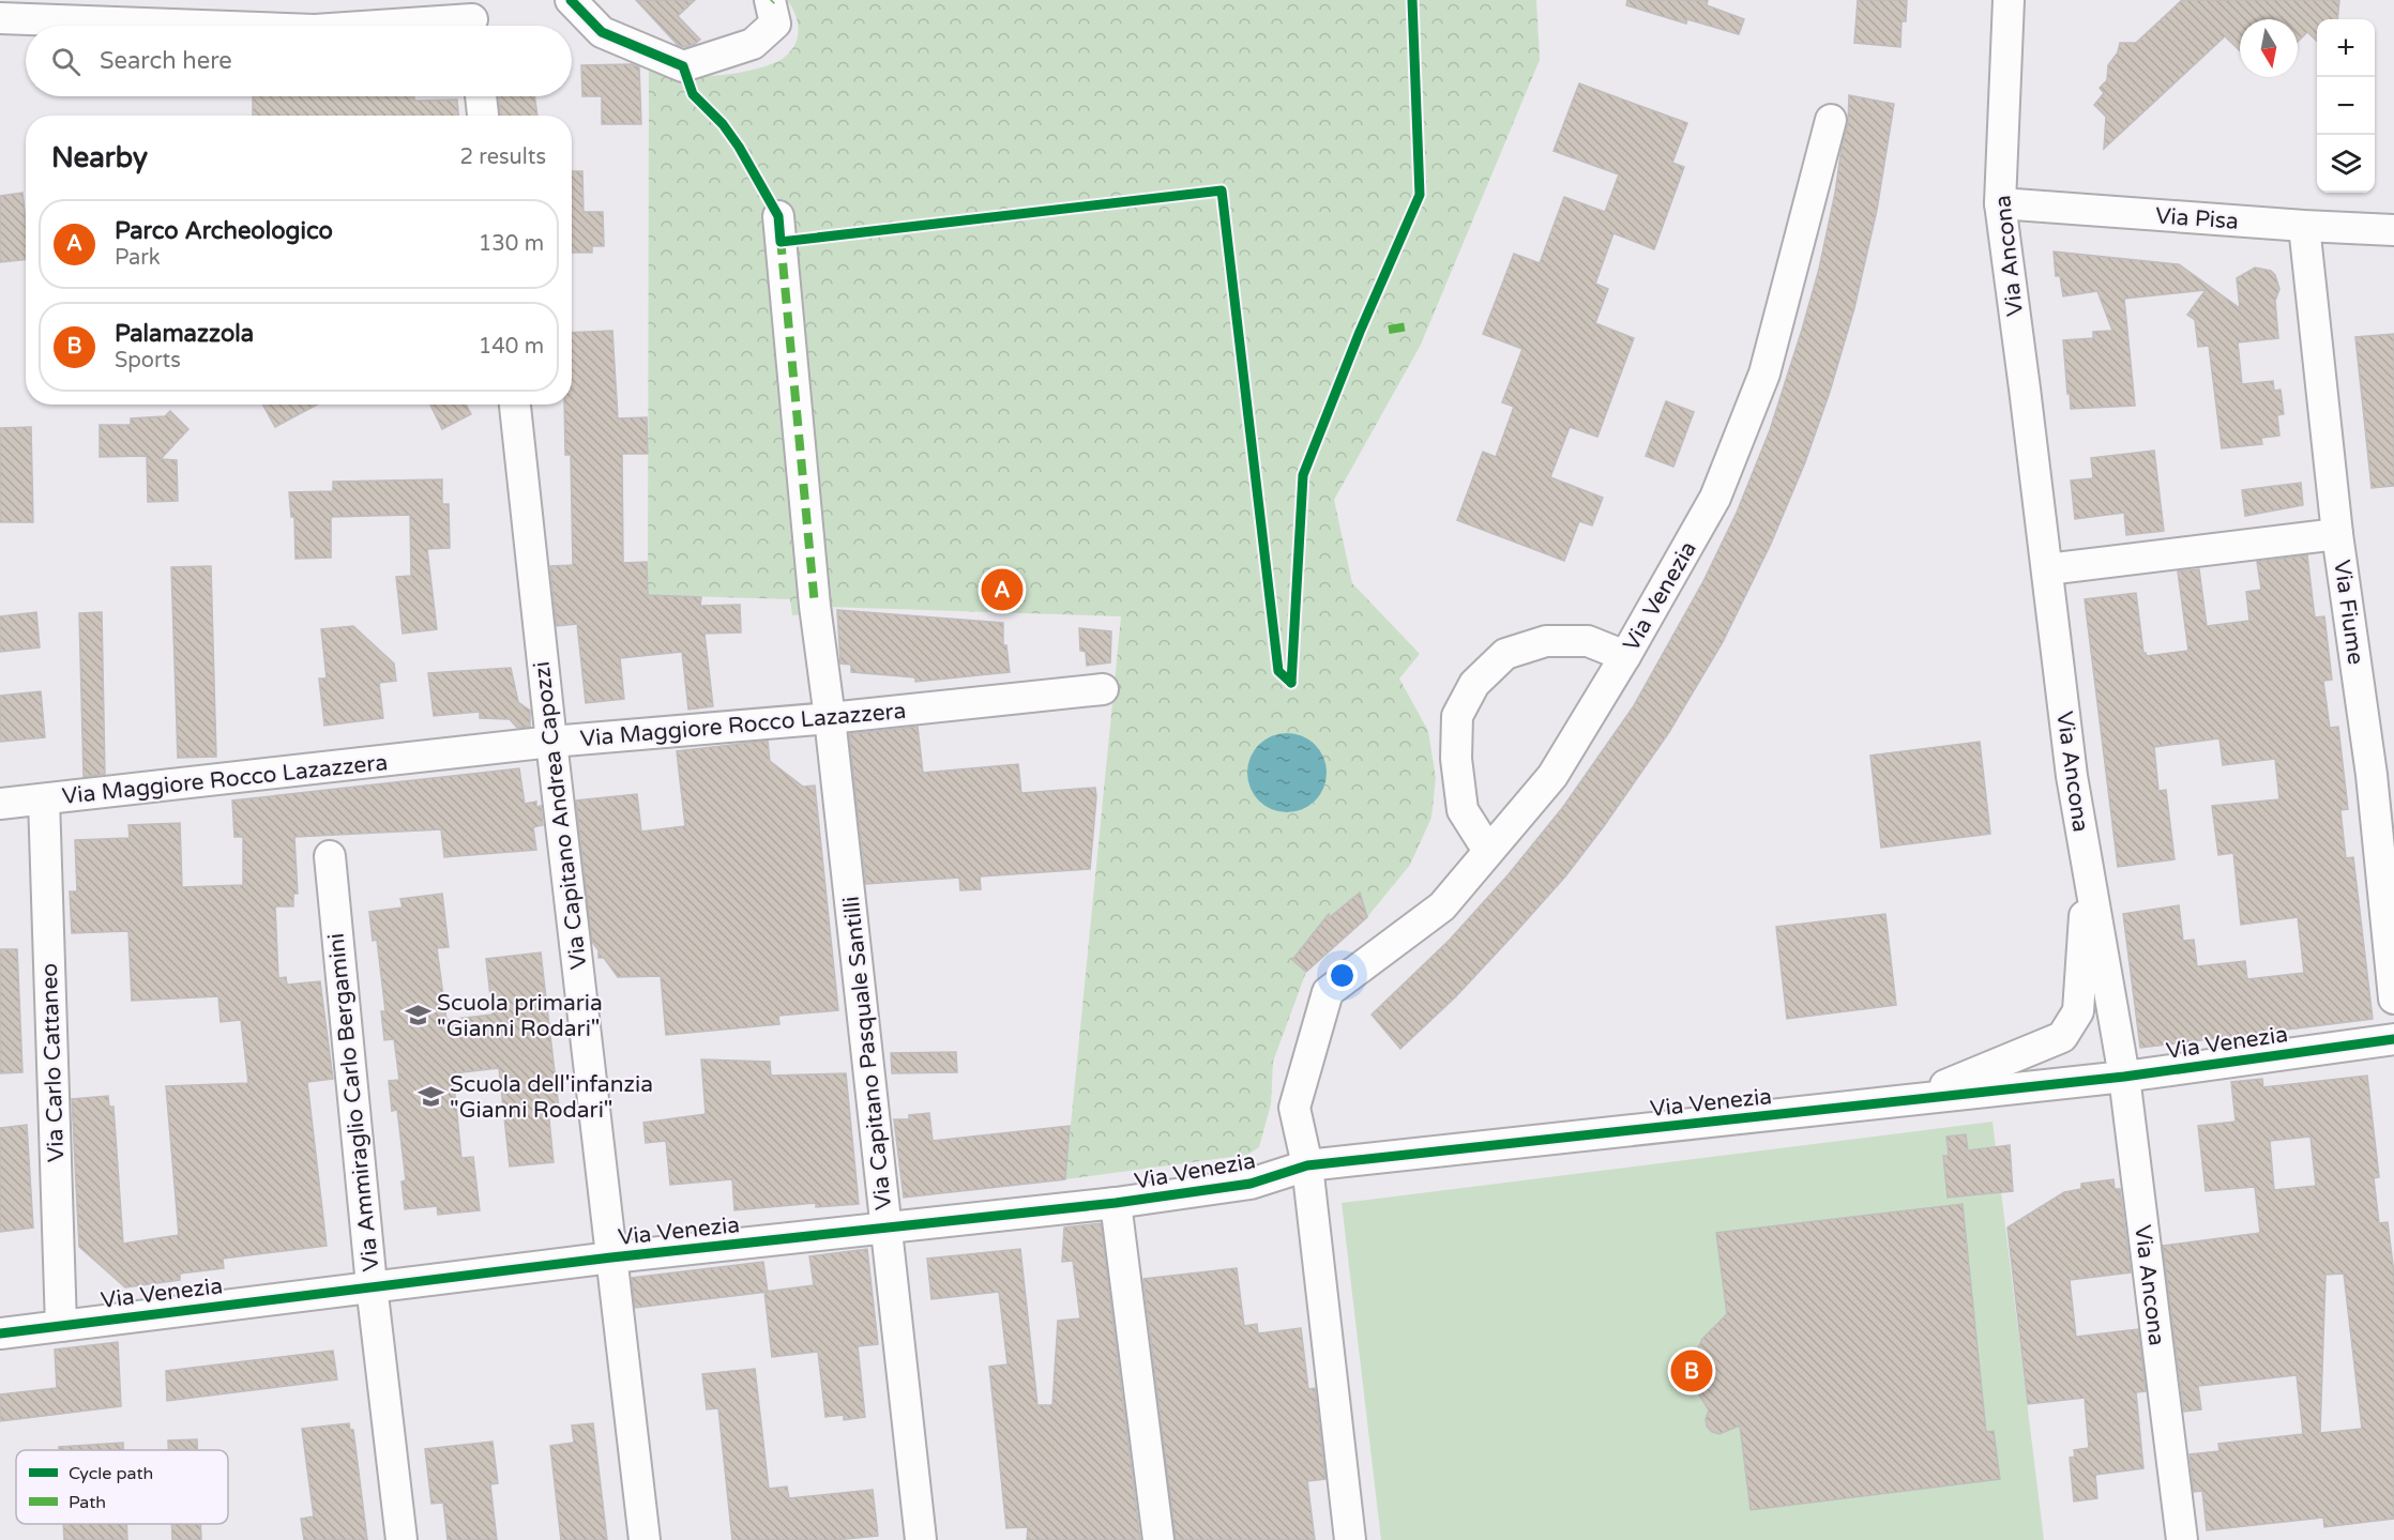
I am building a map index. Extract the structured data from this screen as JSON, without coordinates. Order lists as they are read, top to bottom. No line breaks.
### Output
{"streets":{"street":["Via Pisa","Via Ancona","Via Venezia","Via Fiume","Via Maggiore Rocco Lazazzera","Via Capitano Andrea Capozzi","Via Capitano Pasquale Santilli","Via Carlo Cattaneo","Via Ammiraglio Carlo Bergamini"]},"crossings":[["Via Pisa","Via Ancona"],["Via Pisa","Via Fiume"],["Via Ancona","Via Venezia"],["Via Venezia","Via Capitano Andrea Capozzi"],["Via Venezia","Via Capitano Pasquale Santilli"],["Via Venezia","Via Carlo Cattaneo"],["Via Venezia","Via Ammiraglio Carlo Bergamini"],["Via Maggiore Rocco Lazazzera","Via Capitano Andrea Capozzi"],["Via Maggiore Rocco Lazazzera","Via Capitano Pasquale Santilli"],["Via Maggiore Rocco Lazazzera","Via Carlo Cattaneo"]],"places":{"school or university":["Scuola primaria \"Gianni Rodari\"","Scuola dell'infanzia \"Gianni Rodari\""]},"legend":["Cycle path","Path"],"north":"bottom","page":{"map_buttons":["+","−"],"search":"Search here","heading":["Nearby","2 results"],"list":[{"mark":"A","name":"Parco Archeologico","note":"Park","value":"130 m"},{"mark":"B","name":"Palamazzola","note":"Sports","value":"140 m"}],"pins":["A","B"]}}
